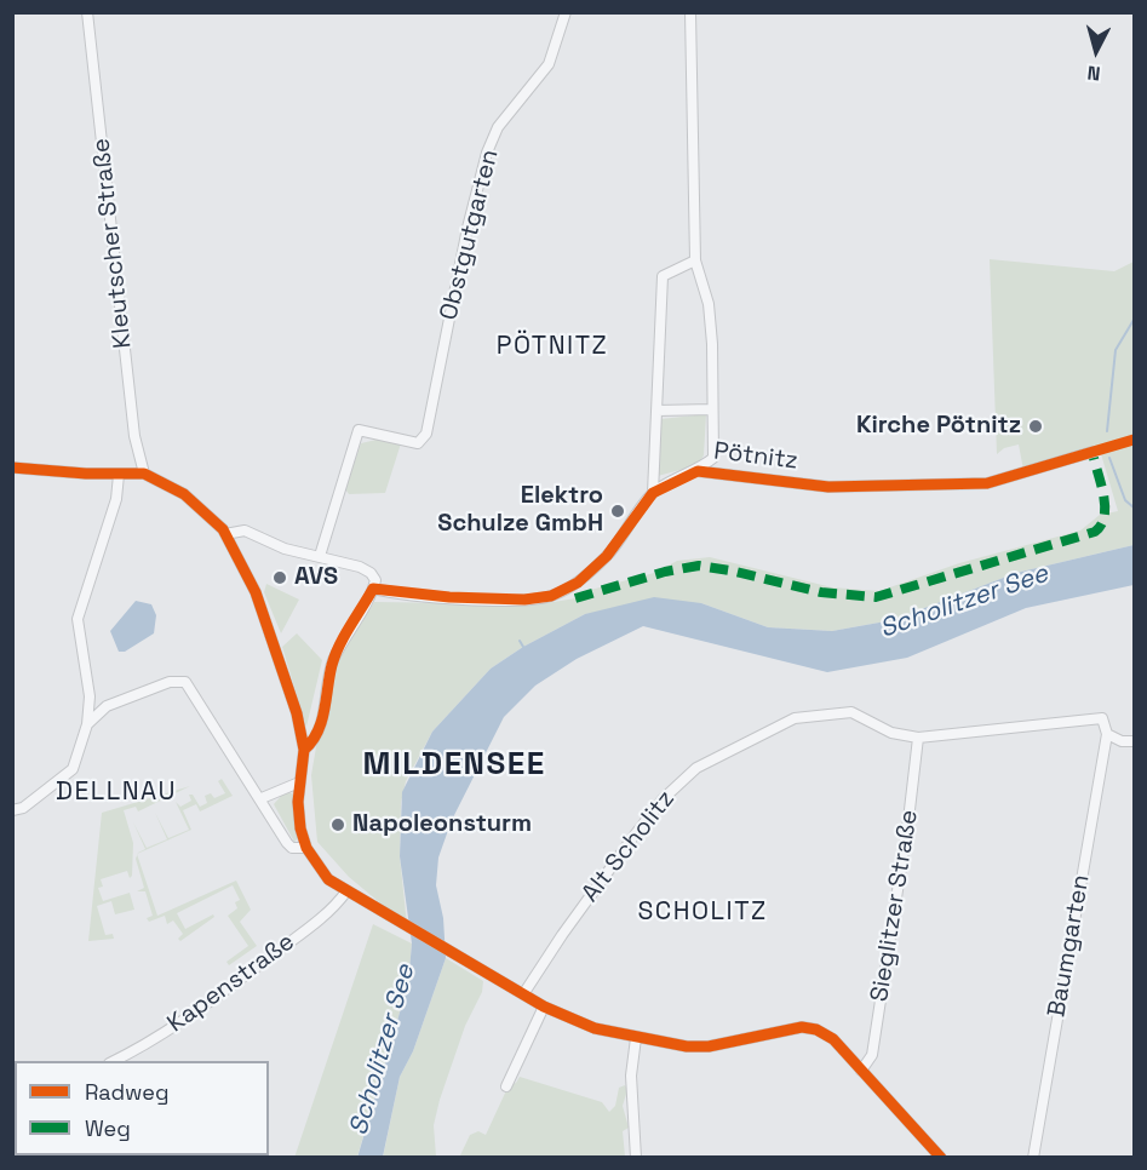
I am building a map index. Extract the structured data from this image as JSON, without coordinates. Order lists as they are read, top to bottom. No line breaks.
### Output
{"streets":{"street":["Obstgutgarten","Kleutscher Straße","Pötnitz","Alt Scholitz","Sieglitzer Straße","Baumgarten","Kapenstraße"]},"crossings":[["Alt Scholitz","Sieglitzer Straße"],["Alt Scholitz","Baumgarten"]],"districts":["PÖTNITZ","MILDENSEE","DELLNAU","SCHOLITZ"],"water":["Scholitzer See"],"places":["Kirche Pötnitz","Elektro Schulze GmbH","AVS","Napoleonsturm"],"legend":["Radweg","Weg"],"north":"bottom"}
